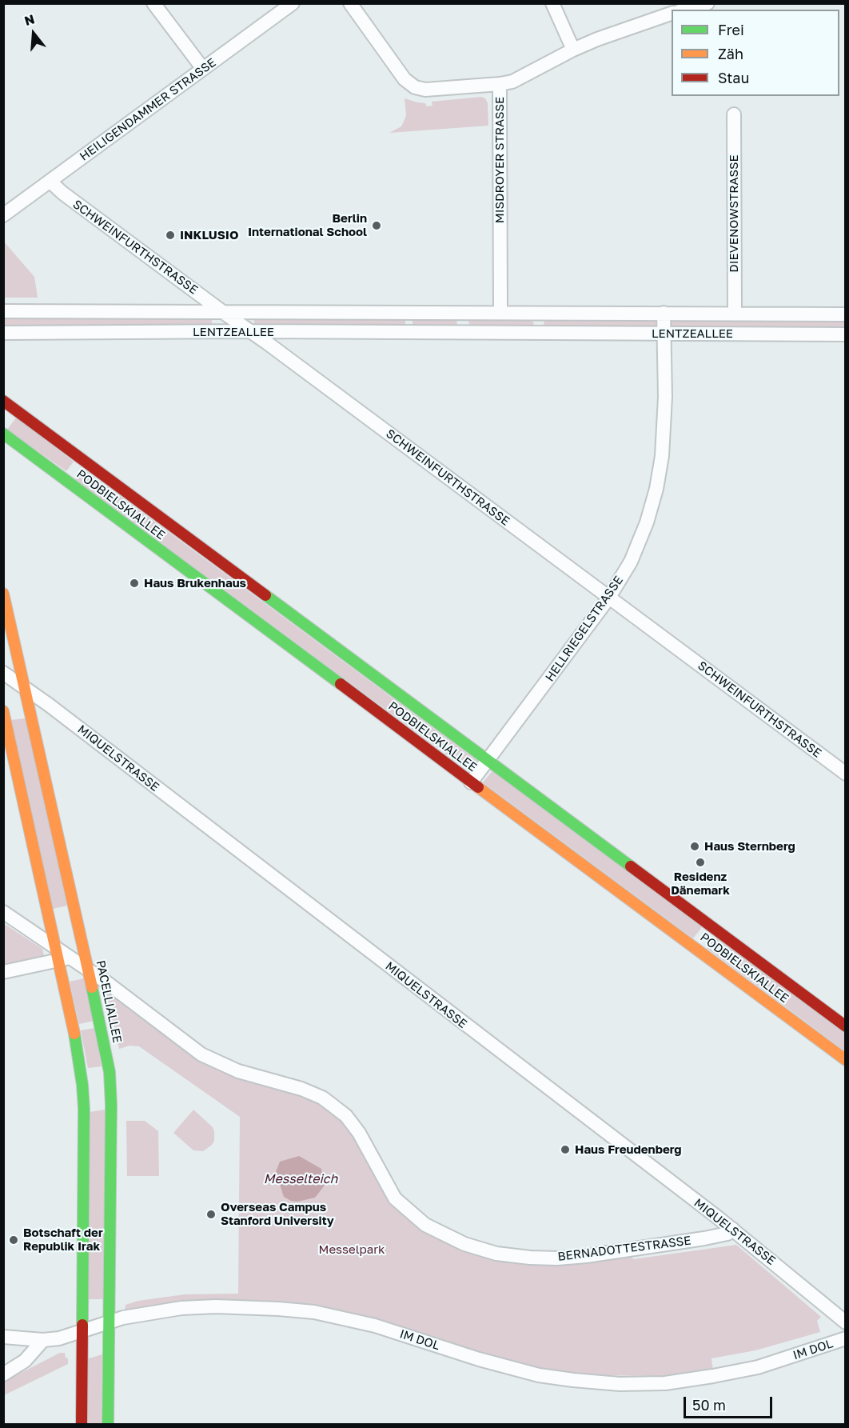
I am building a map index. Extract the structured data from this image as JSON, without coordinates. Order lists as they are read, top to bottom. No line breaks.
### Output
{"streets":{"street":["HEILIGENDAMMER STRASSE","MISDROYER STRASSE","DIEVENOWSTRASSE","SCHWEINFURTHSTRASSE","LENTZEALLEE","PODBIELSKIALLEE","HELLRIEGELSTRASSE","MIQUELSTRASSE","PACELLIALLEE","BERNADOTTESTRASSE","IM DOL"]},"crossings":[["HEILIGENDAMMER STRASSE","SCHWEINFURTHSTRASSE"],["MISDROYER STRASSE","LENTZEALLEE"],["DIEVENOWSTRASSE","LENTZEALLEE"],["SCHWEINFURTHSTRASSE","LENTZEALLEE"],["SCHWEINFURTHSTRASSE","HELLRIEGELSTRASSE"],["LENTZEALLEE","HELLRIEGELSTRASSE"],["PODBIELSKIALLEE","HELLRIEGELSTRASSE"],["MIQUELSTRASSE","PACELLIALLEE"],["MIQUELSTRASSE","BERNADOTTESTRASSE"],["PACELLIALLEE","BERNADOTTESTRASSE"],["PACELLIALLEE","IM DOL"]],"water":["Messelteich"],"parks":["Messelpark"],"places":["Berlin International School","INKLUSIO","Haus Brukenhaus","Haus Sternberg","Residenz Dänemark","Haus Freudenberg","Overseas Campus Stanford University","Botschaft der Republik Irak"],"legend":["Frei","Zäh","Stau"],"scale_bar":"50 m","north":"top"}
